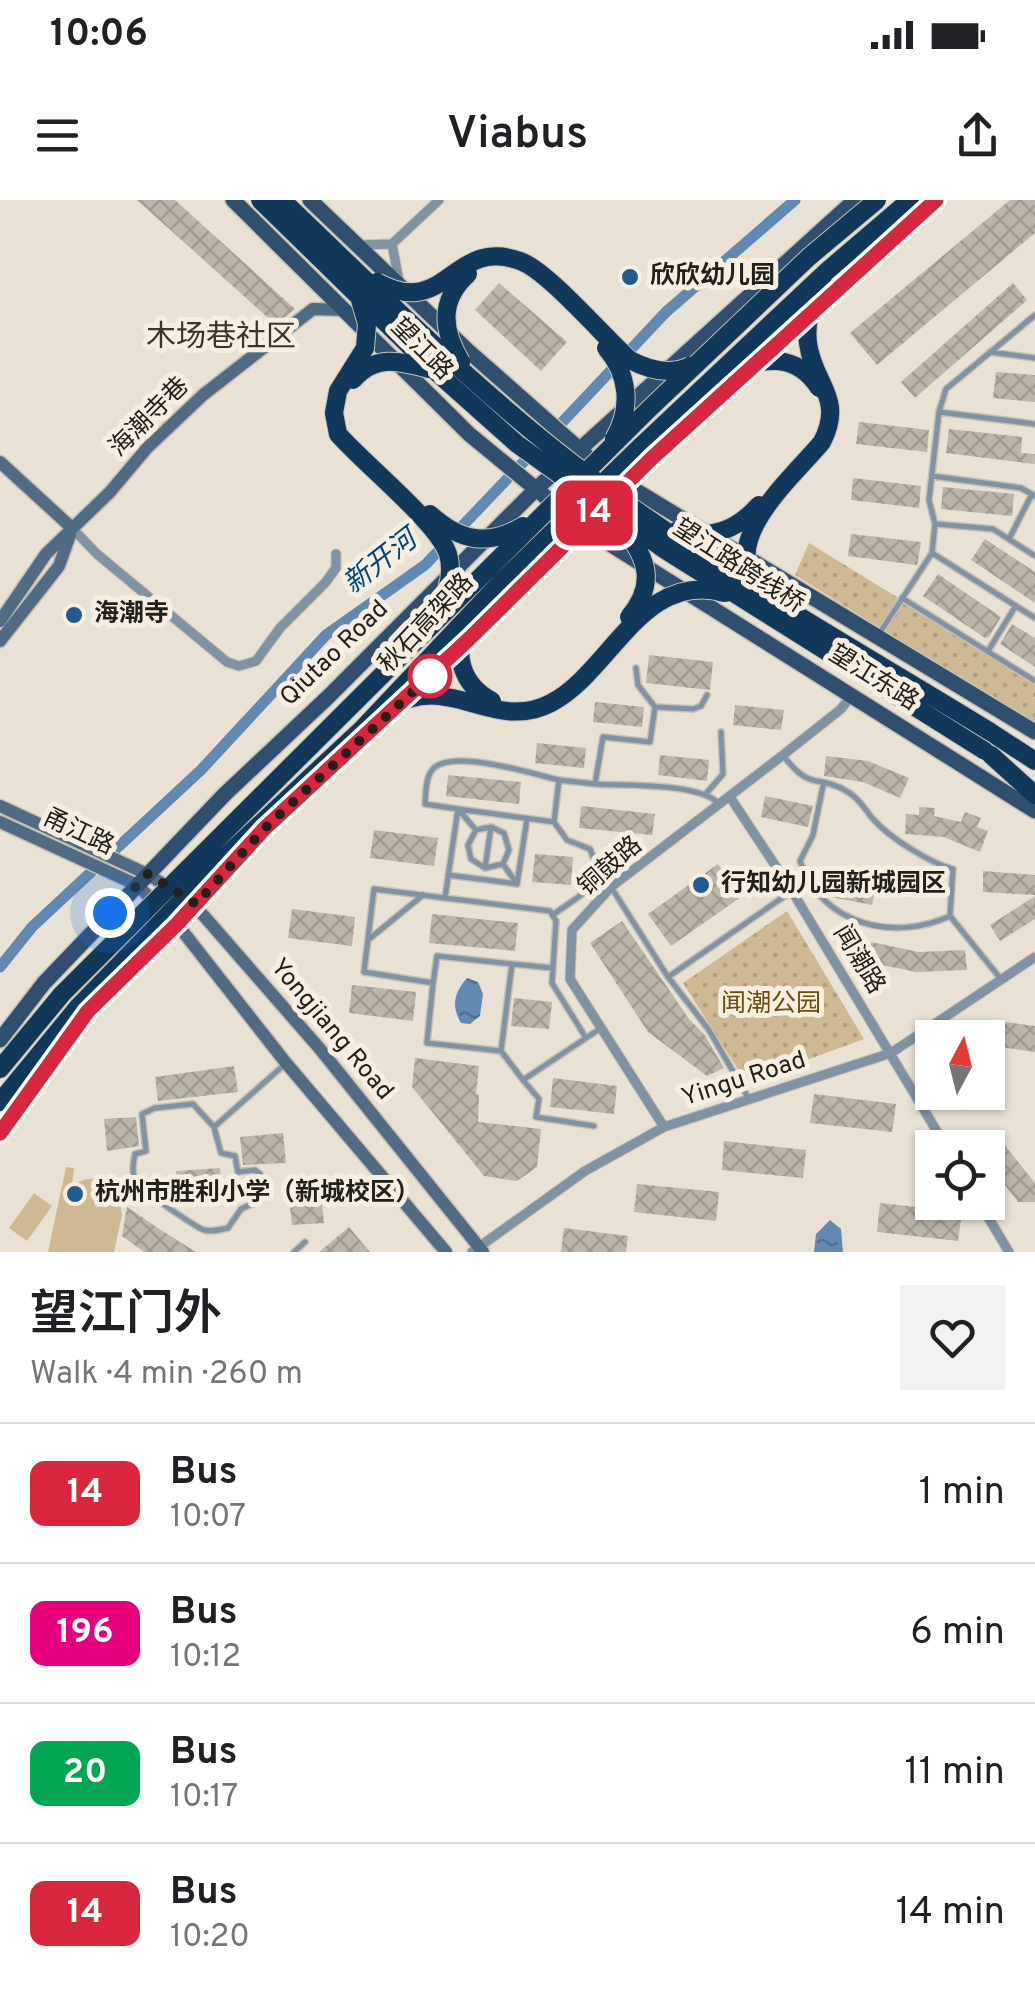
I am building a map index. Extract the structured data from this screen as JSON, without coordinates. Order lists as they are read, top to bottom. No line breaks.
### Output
{"streets":{"highway":["望江路跨线桥","秋石高架路"],"main road":["望江路","海潮寺巷","Qiutao Road","望江东路","甬江路","Yongjiang Road"],"street":["铜鼓路","闻潮路","Yingu Road"]},"crossings":[["望江路","望江路跨线桥"],["望江路","Qiutao Road"],["望江路","望江东路"],["Qiutao Road","甬江路"],["Qiutao Road","Yongjiang Road"],["望江东路","铜鼓路"],["甬江路","Yongjiang Road"],["铜鼓路","闻潮路"],["铜鼓路","Yingu Road"],["闻潮路","Yingu Road"],["Yongjiang Road","Yingu Road"]],"districts":["木场巷社区"],"water":["新开河"],"parks":["闻潮公园"],"places":["欣欣幼儿园","海潮寺","行知幼儿园新城园区","杭州市胜利小学（新城校区）"],"lines":["bus line 14"],"north":"top","page":{"status":"10:06","header":"Viabus","on_map":"14","heading":["望江门外","Walk · 4 min · 260 m"],"list":[{"mark":"14","name":"Bus","note":"10:07","value":"1 min"},{"mark":"196","name":"Bus","note":"10:12","value":"6 min"},{"mark":"20","name":"Bus","note":"10:17","value":"11 min"},{"mark":"14","name":"Bus","note":"10:20","value":"14 min"}]}}
